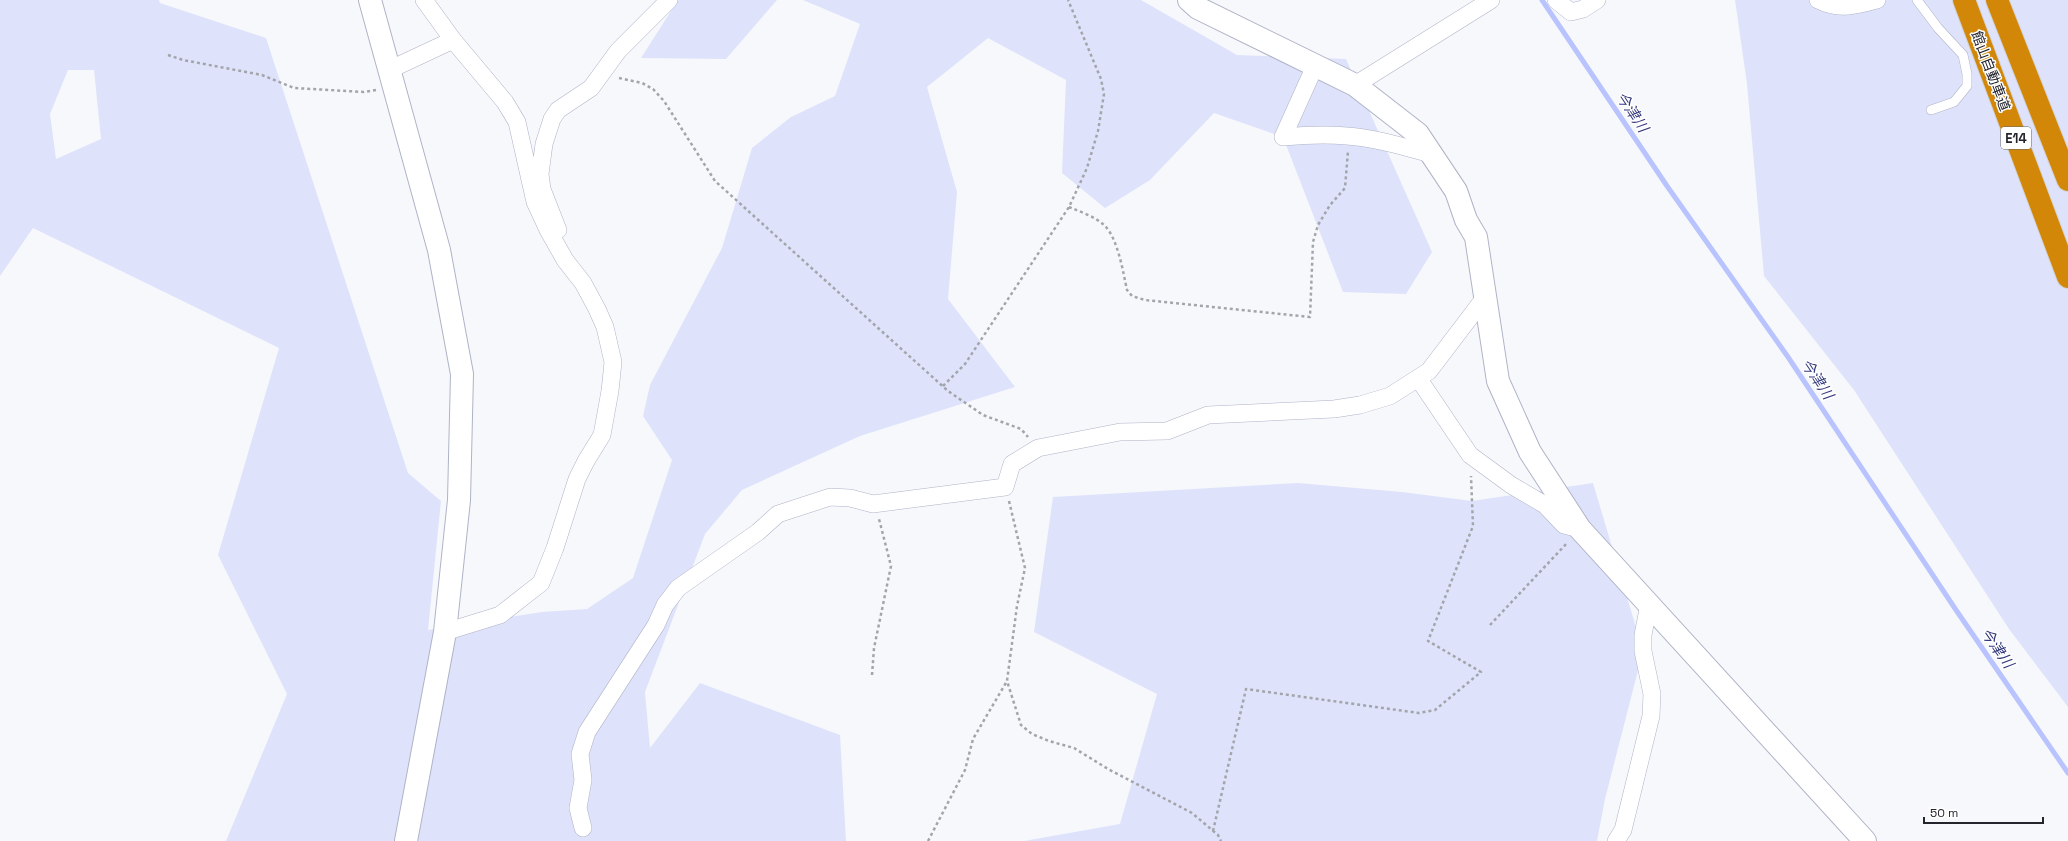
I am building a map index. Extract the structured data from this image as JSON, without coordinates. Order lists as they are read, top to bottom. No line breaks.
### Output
{"streets":{"highway":["館山自動車道","E14"]},"water":["今津川"],"scale_bar":"50 m"}
